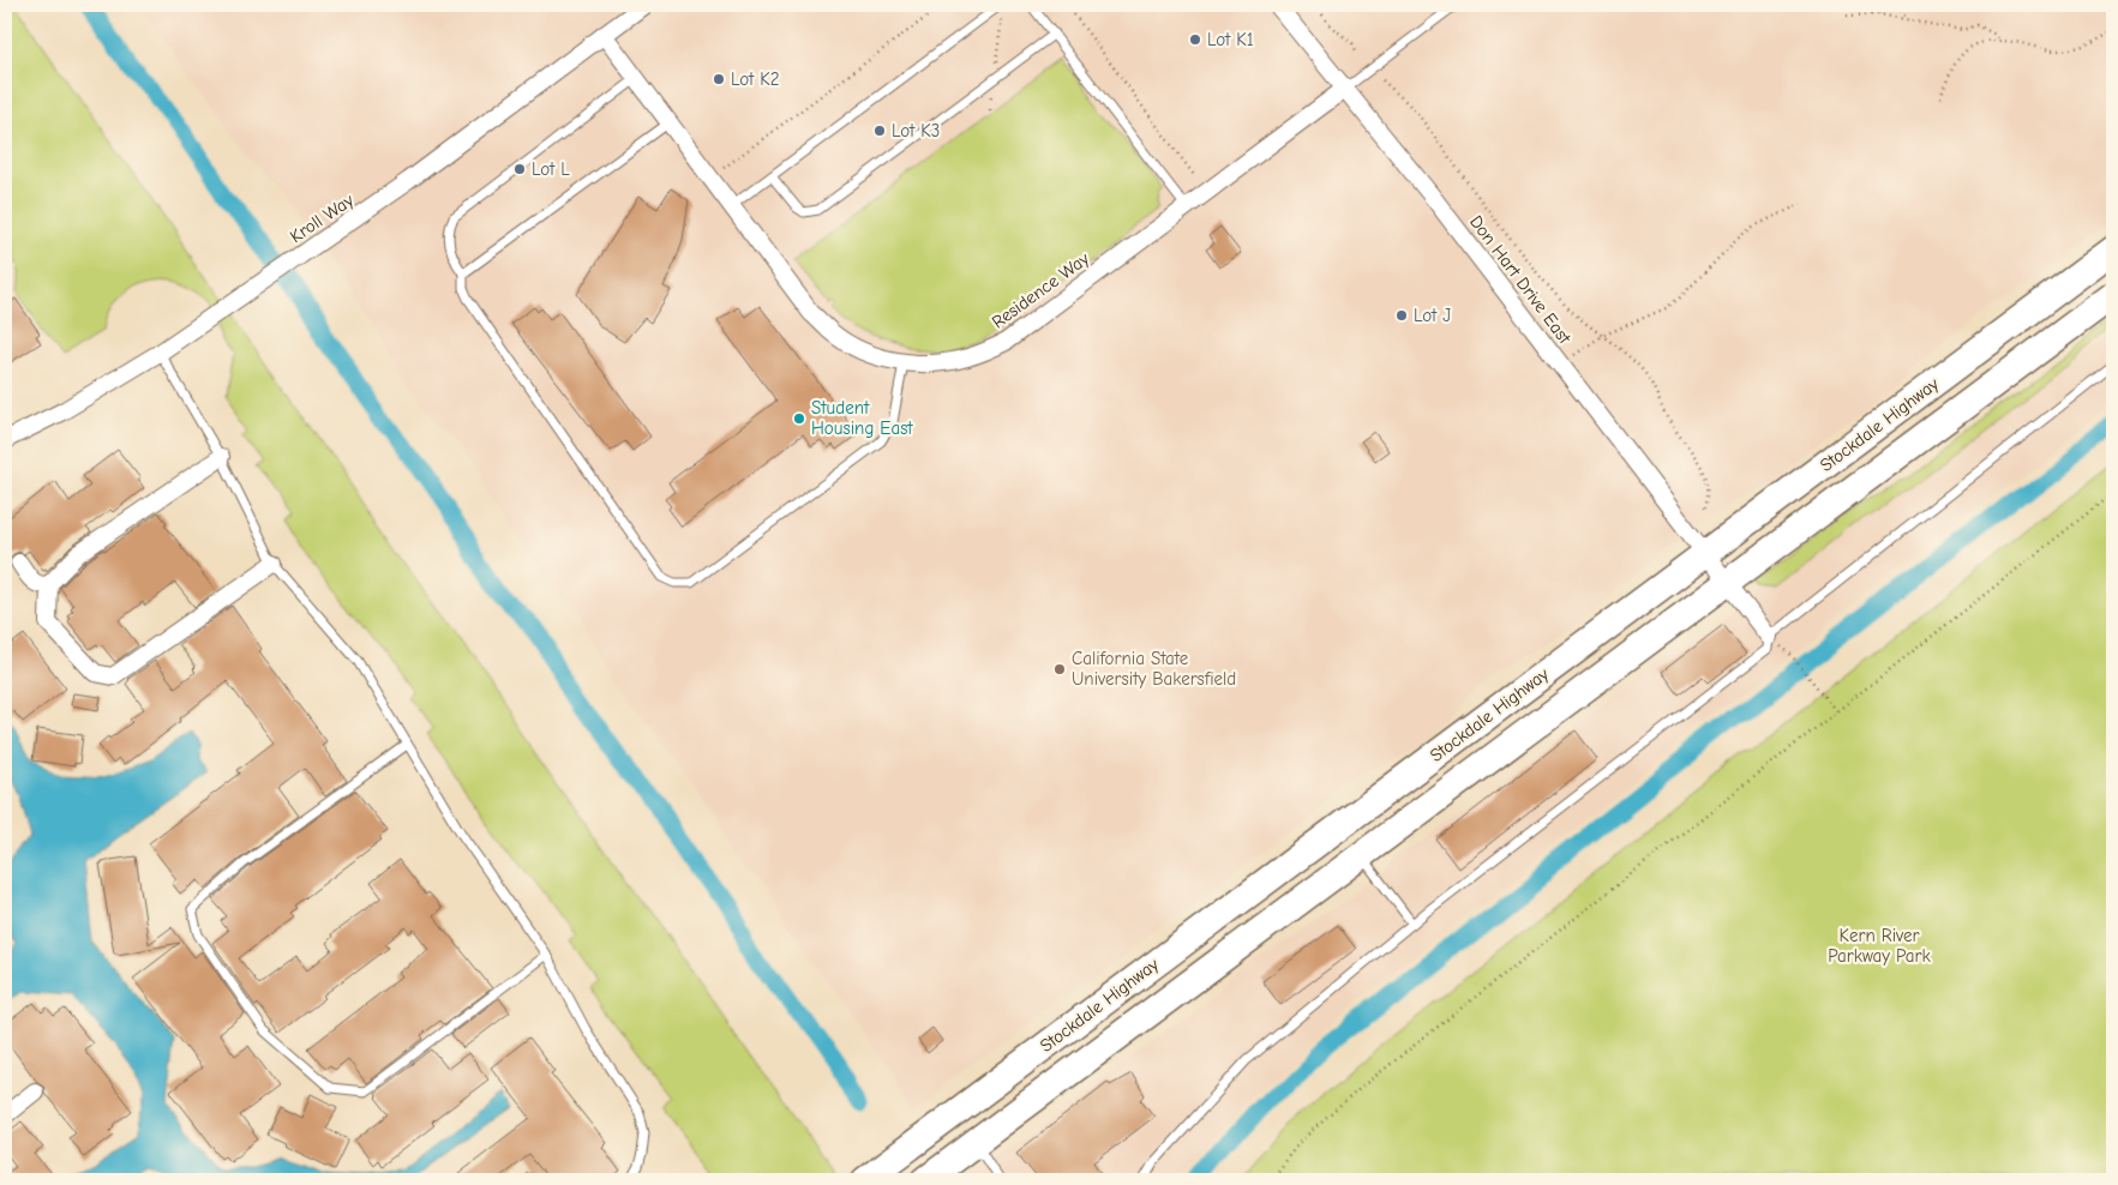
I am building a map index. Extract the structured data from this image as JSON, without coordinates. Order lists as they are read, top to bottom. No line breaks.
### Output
{"streets":{"main road":["Stockdale Highway"],"street":["Kroll Way","Don Hart Drive East","Residence Way"]},"crossings":[["Kroll Way","Residence Way"],["Don Hart Drive East","Residence Way"],["Don Hart Drive East","Stockdale Highway"]],"parks":["Kern River Parkway Park"],"places":["Lot K1","Lot K2","Lot K3","Lot L","Lot J","Student Housing East","California State University Bakersfield"]}
